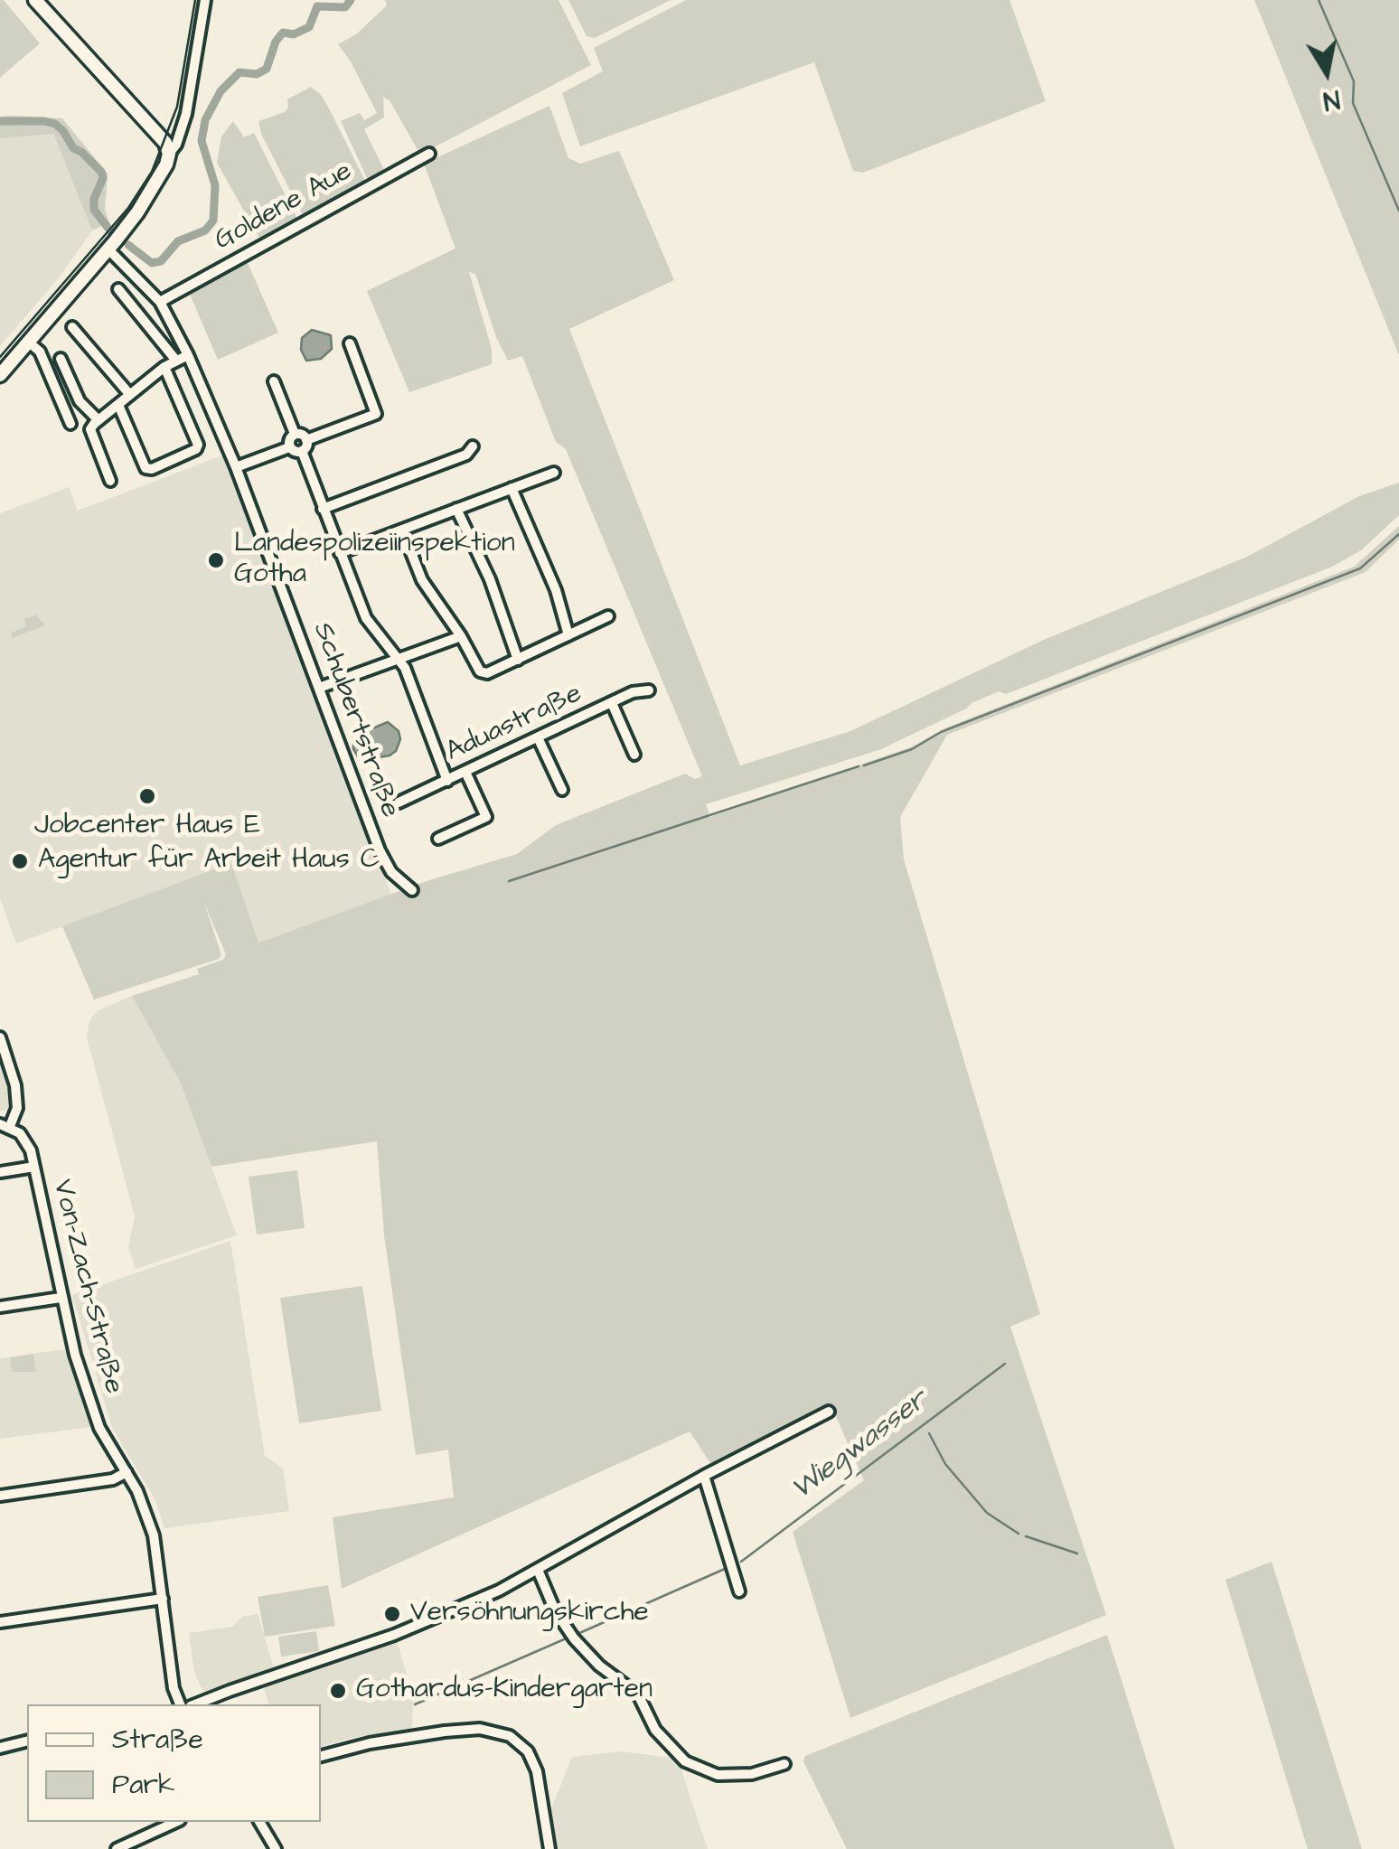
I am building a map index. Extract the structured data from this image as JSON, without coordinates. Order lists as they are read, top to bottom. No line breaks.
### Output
{"streets":{"street":["Goldene Aue","Schubertstraße","Aduastraße","Von-Zach-Straße"]},"crossings":[["Goldene Aue","Schubertstraße"]],"water":["Wiegwasser"],"places":["Landespolizeiinspektion Gotha","Jobcenter Haus E","Agentur für Arbeit Haus C","Versöhnungskirche","Gothardus-Kindergarten"],"legend":["Straße","Park"],"north":"bottom"}
